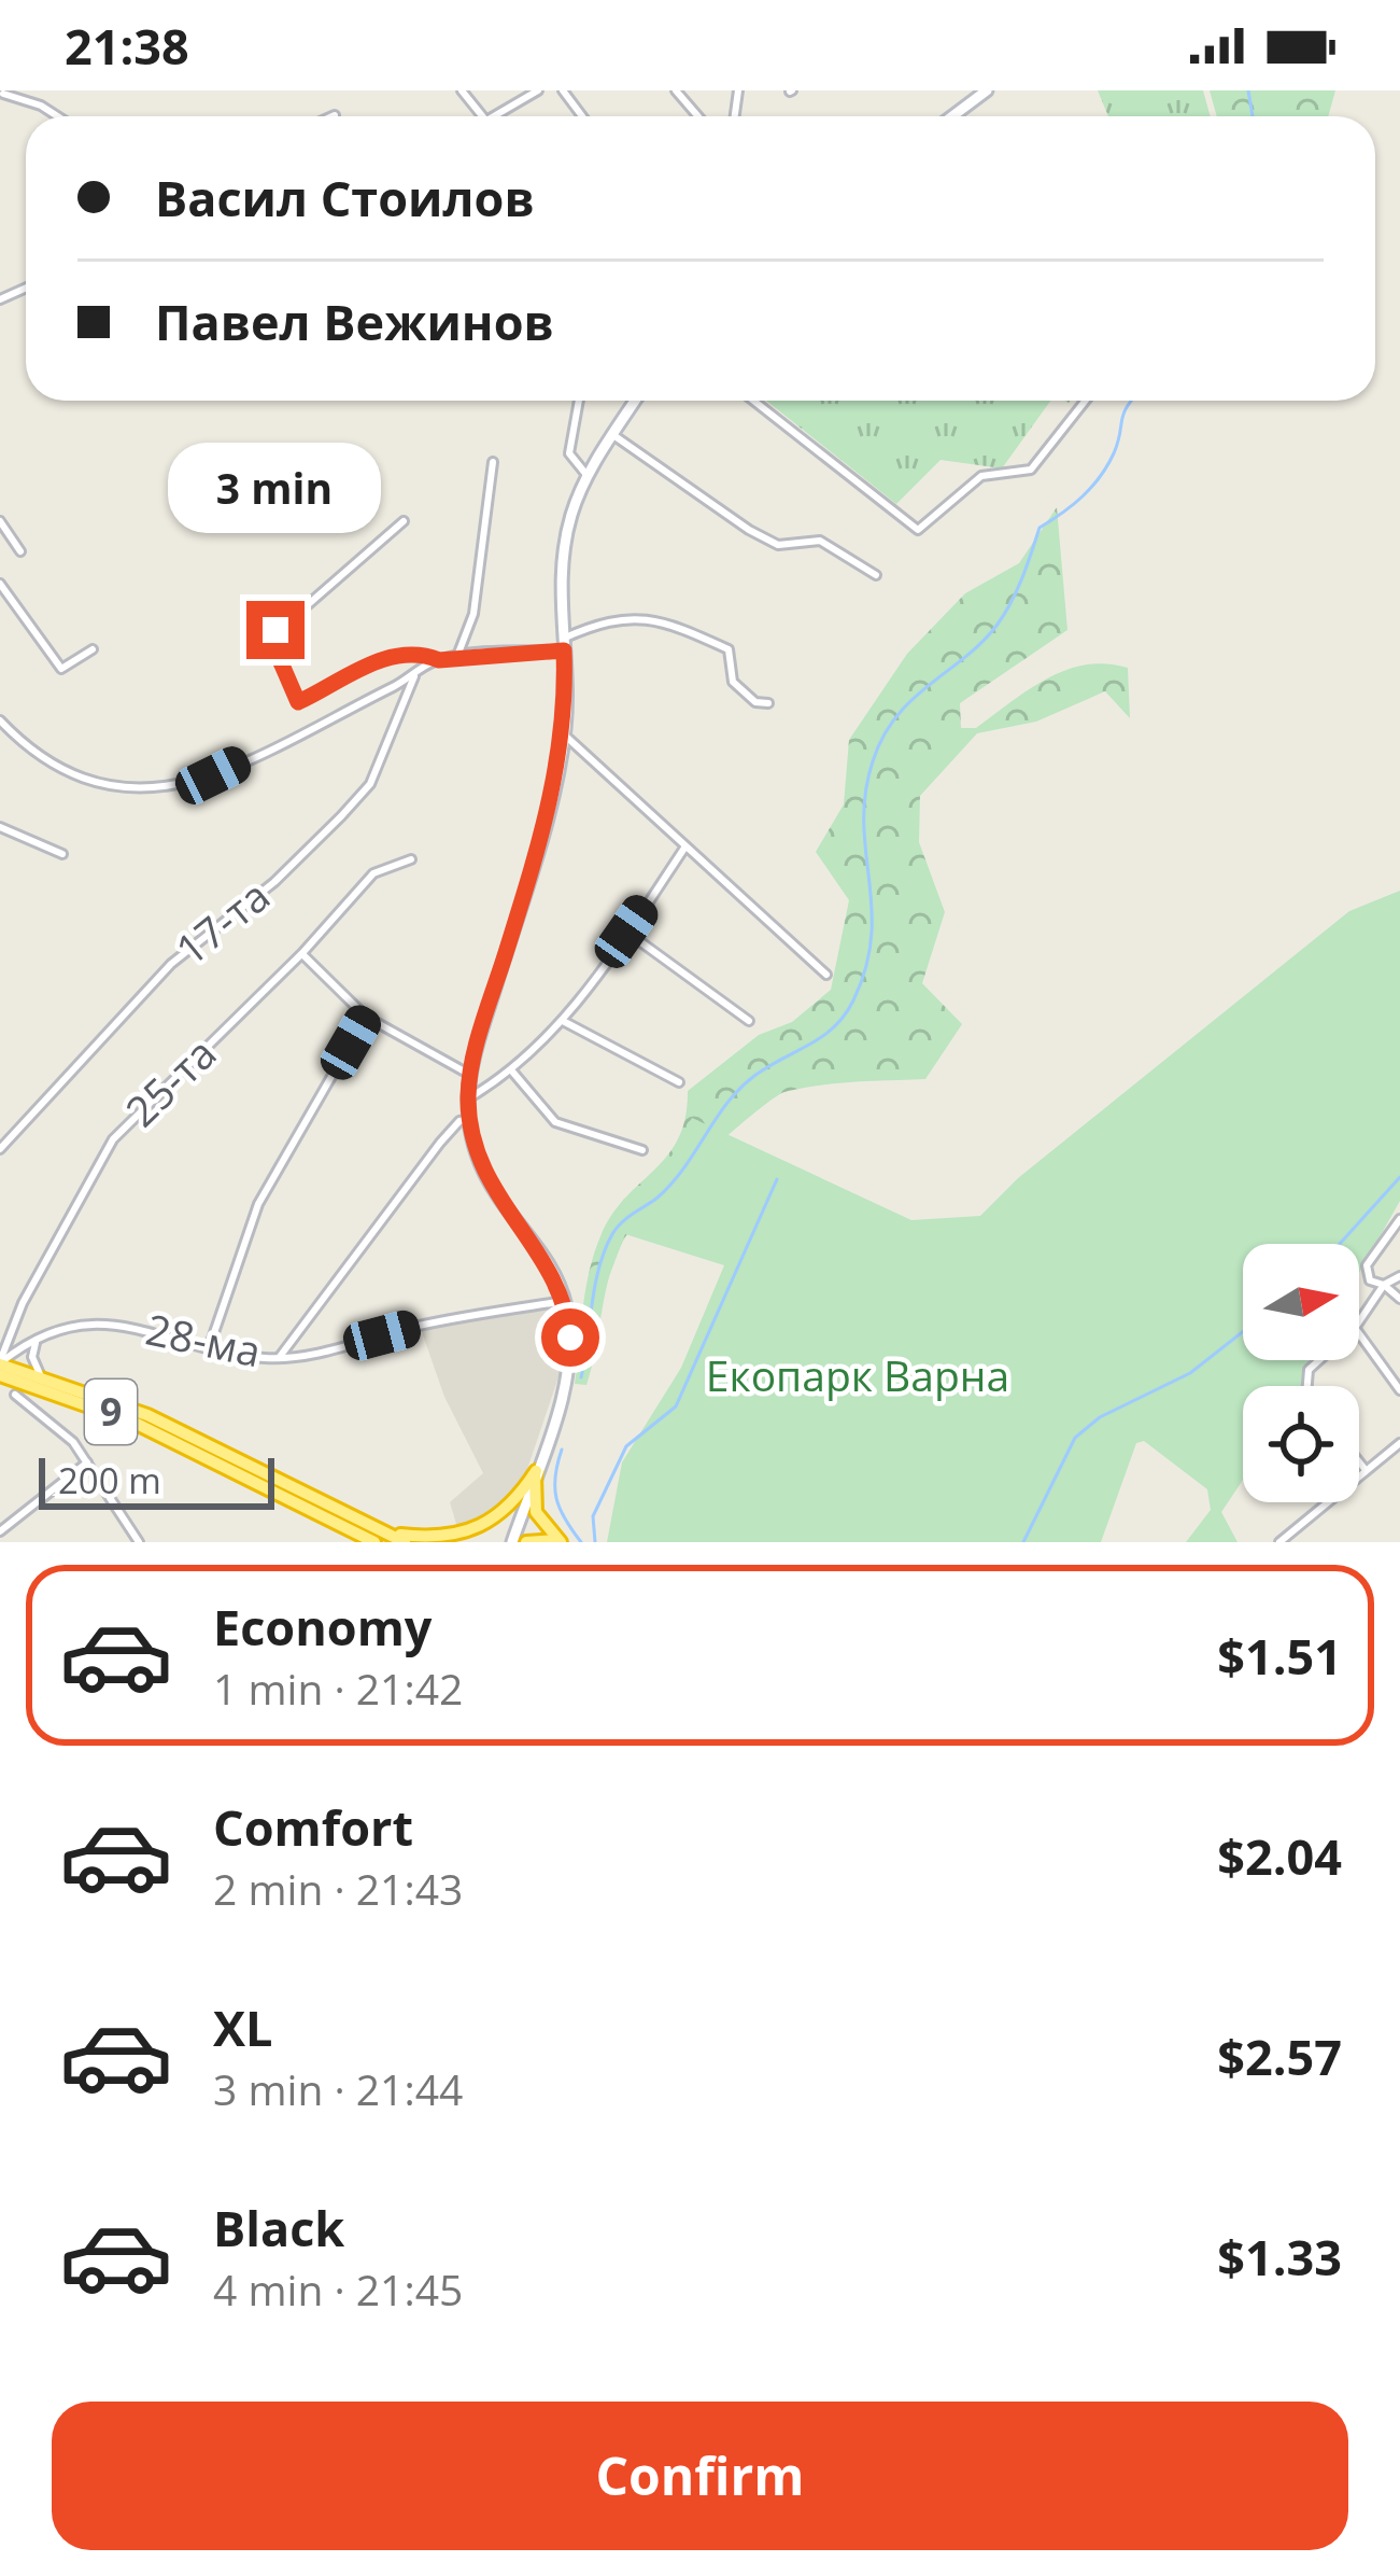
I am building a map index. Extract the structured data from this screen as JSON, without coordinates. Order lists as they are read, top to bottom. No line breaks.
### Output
{"streets":{"highway":["9"],"street":["17-та","25-та","28-ма"]},"crossings":[["25-та","28-ма"],["25-та","9"],["28-ма","9"]],"parks":["Екопарк Варна"],"scale_bar":"200 m","north":"right","page":{"status":"21:38","banner":["Васил Стоилов","Павел Вежинов"],"bubble":"3 min","scale":"200 m","list":[{"name":"Economy","note":"1 min · 21:42","value":"$1.51"},{"name":"Comfort","note":"2 min · 21:43","value":"$2.04"},{"name":"XL","note":"3 min · 21:44","value":"$2.57"},{"name":"Black","note":"4 min · 21:45","value":"$1.33"}],"buttons":"Confirm"}}
